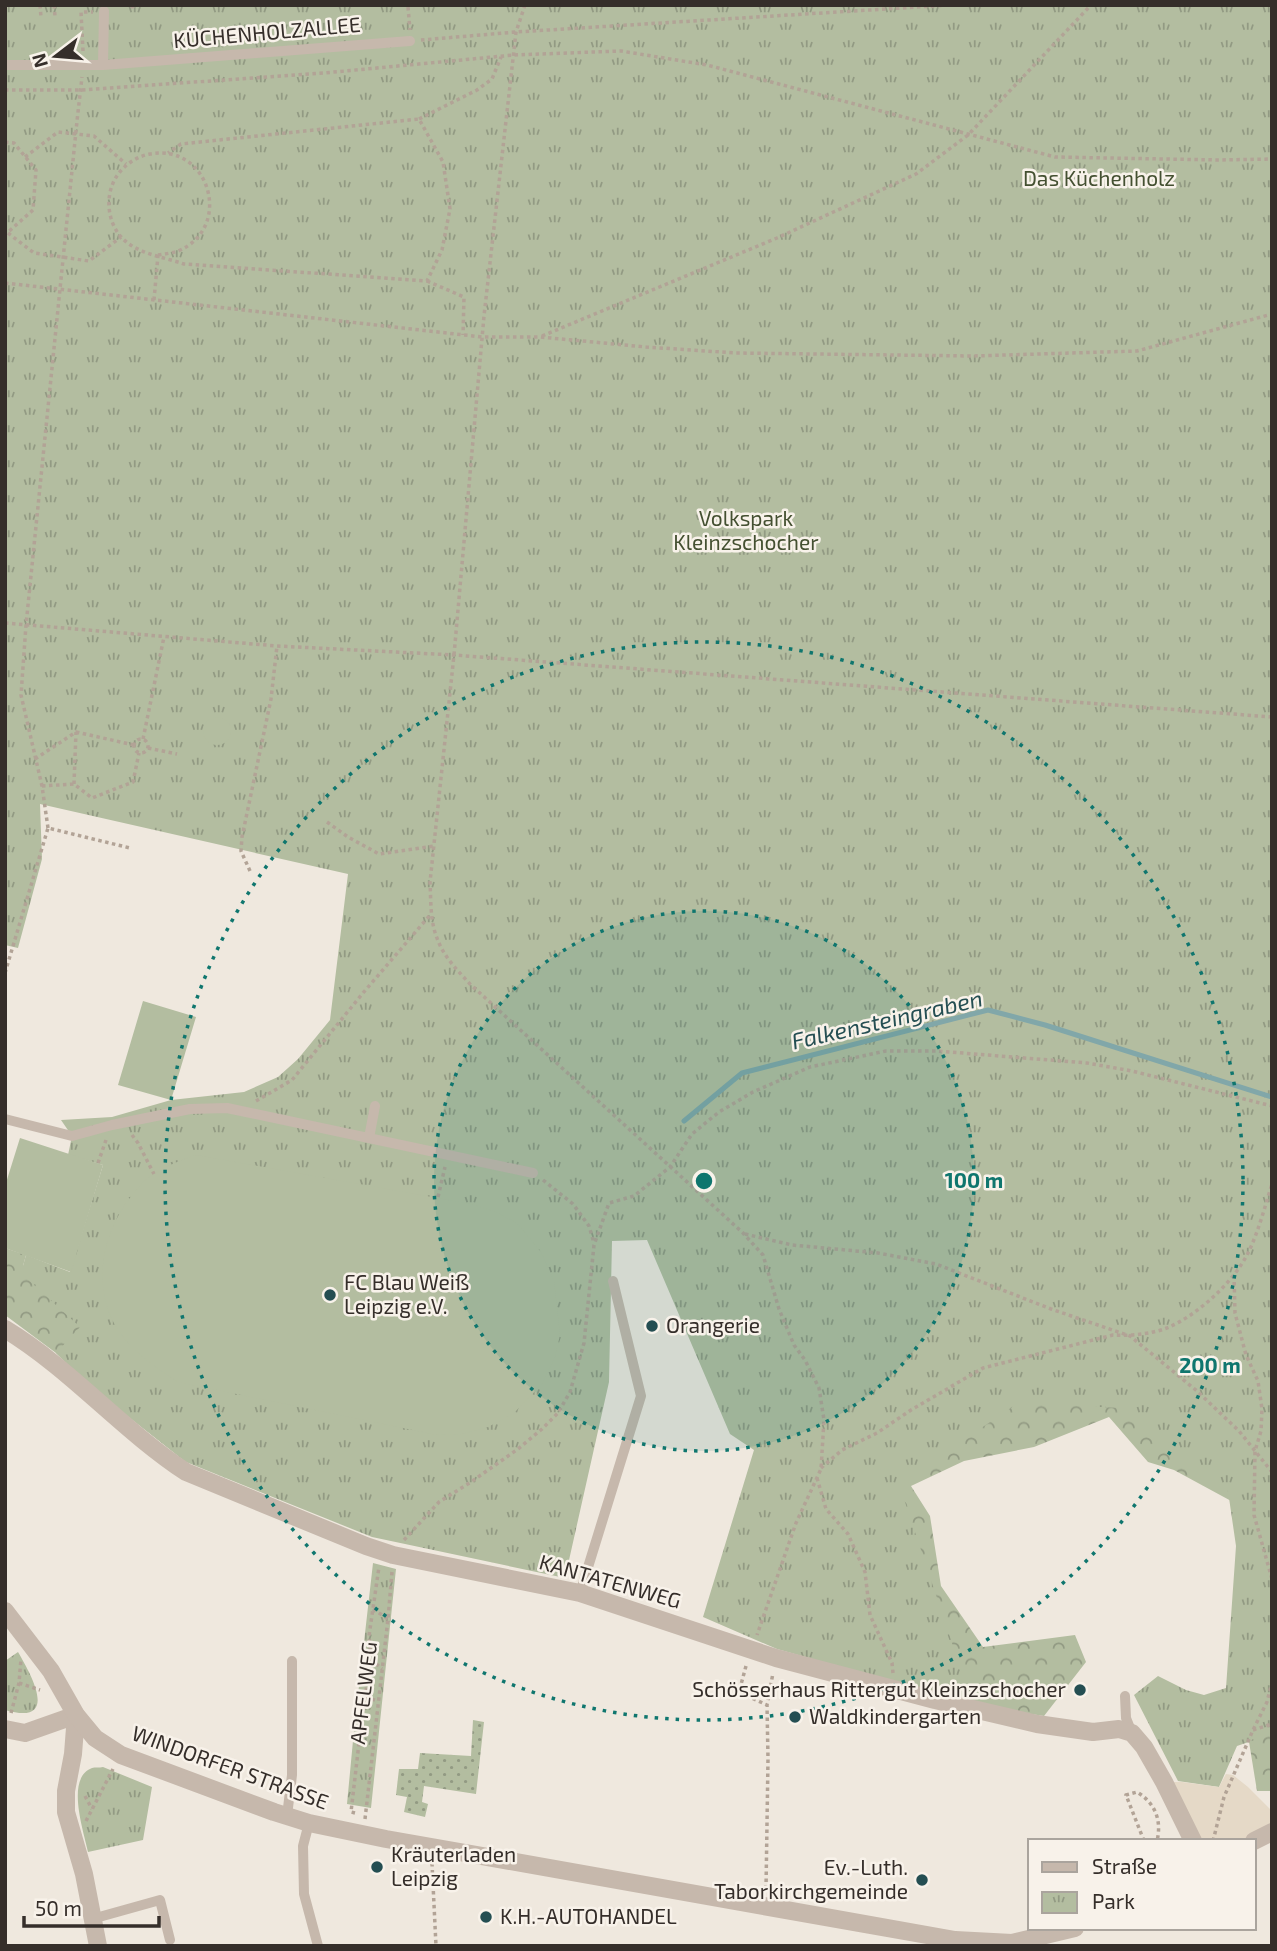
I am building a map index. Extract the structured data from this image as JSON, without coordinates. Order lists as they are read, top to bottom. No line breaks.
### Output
{"streets":{"street":["KANTATENWEG","WINDORFER STRASSE"],"lane":["KÜCHENHOLZALLEE"],"path":["APFELWEG"]},"crossings":[["KANTATENWEG","APFELWEG"],["APFELWEG","WINDORFER STRASSE"]],"water":["Falkensteingraben"],"parks":["Das Küchenholz","Volkspark Kleinzschocher"],"places":["FC Blau Weiß Leipzig e.V.","Orangerie","Schösserhaus Rittergut Kleinzschocher","Waldkindergarten","Kräuterladen Leipzig","Ev.-Luth. Taborkirchgemeinde","K.H.-AUTOHANDEL"],"legend":["Straße","Park"],"scale_bar":"50 m","north":"left","rings":["100 m","200 m"]}
